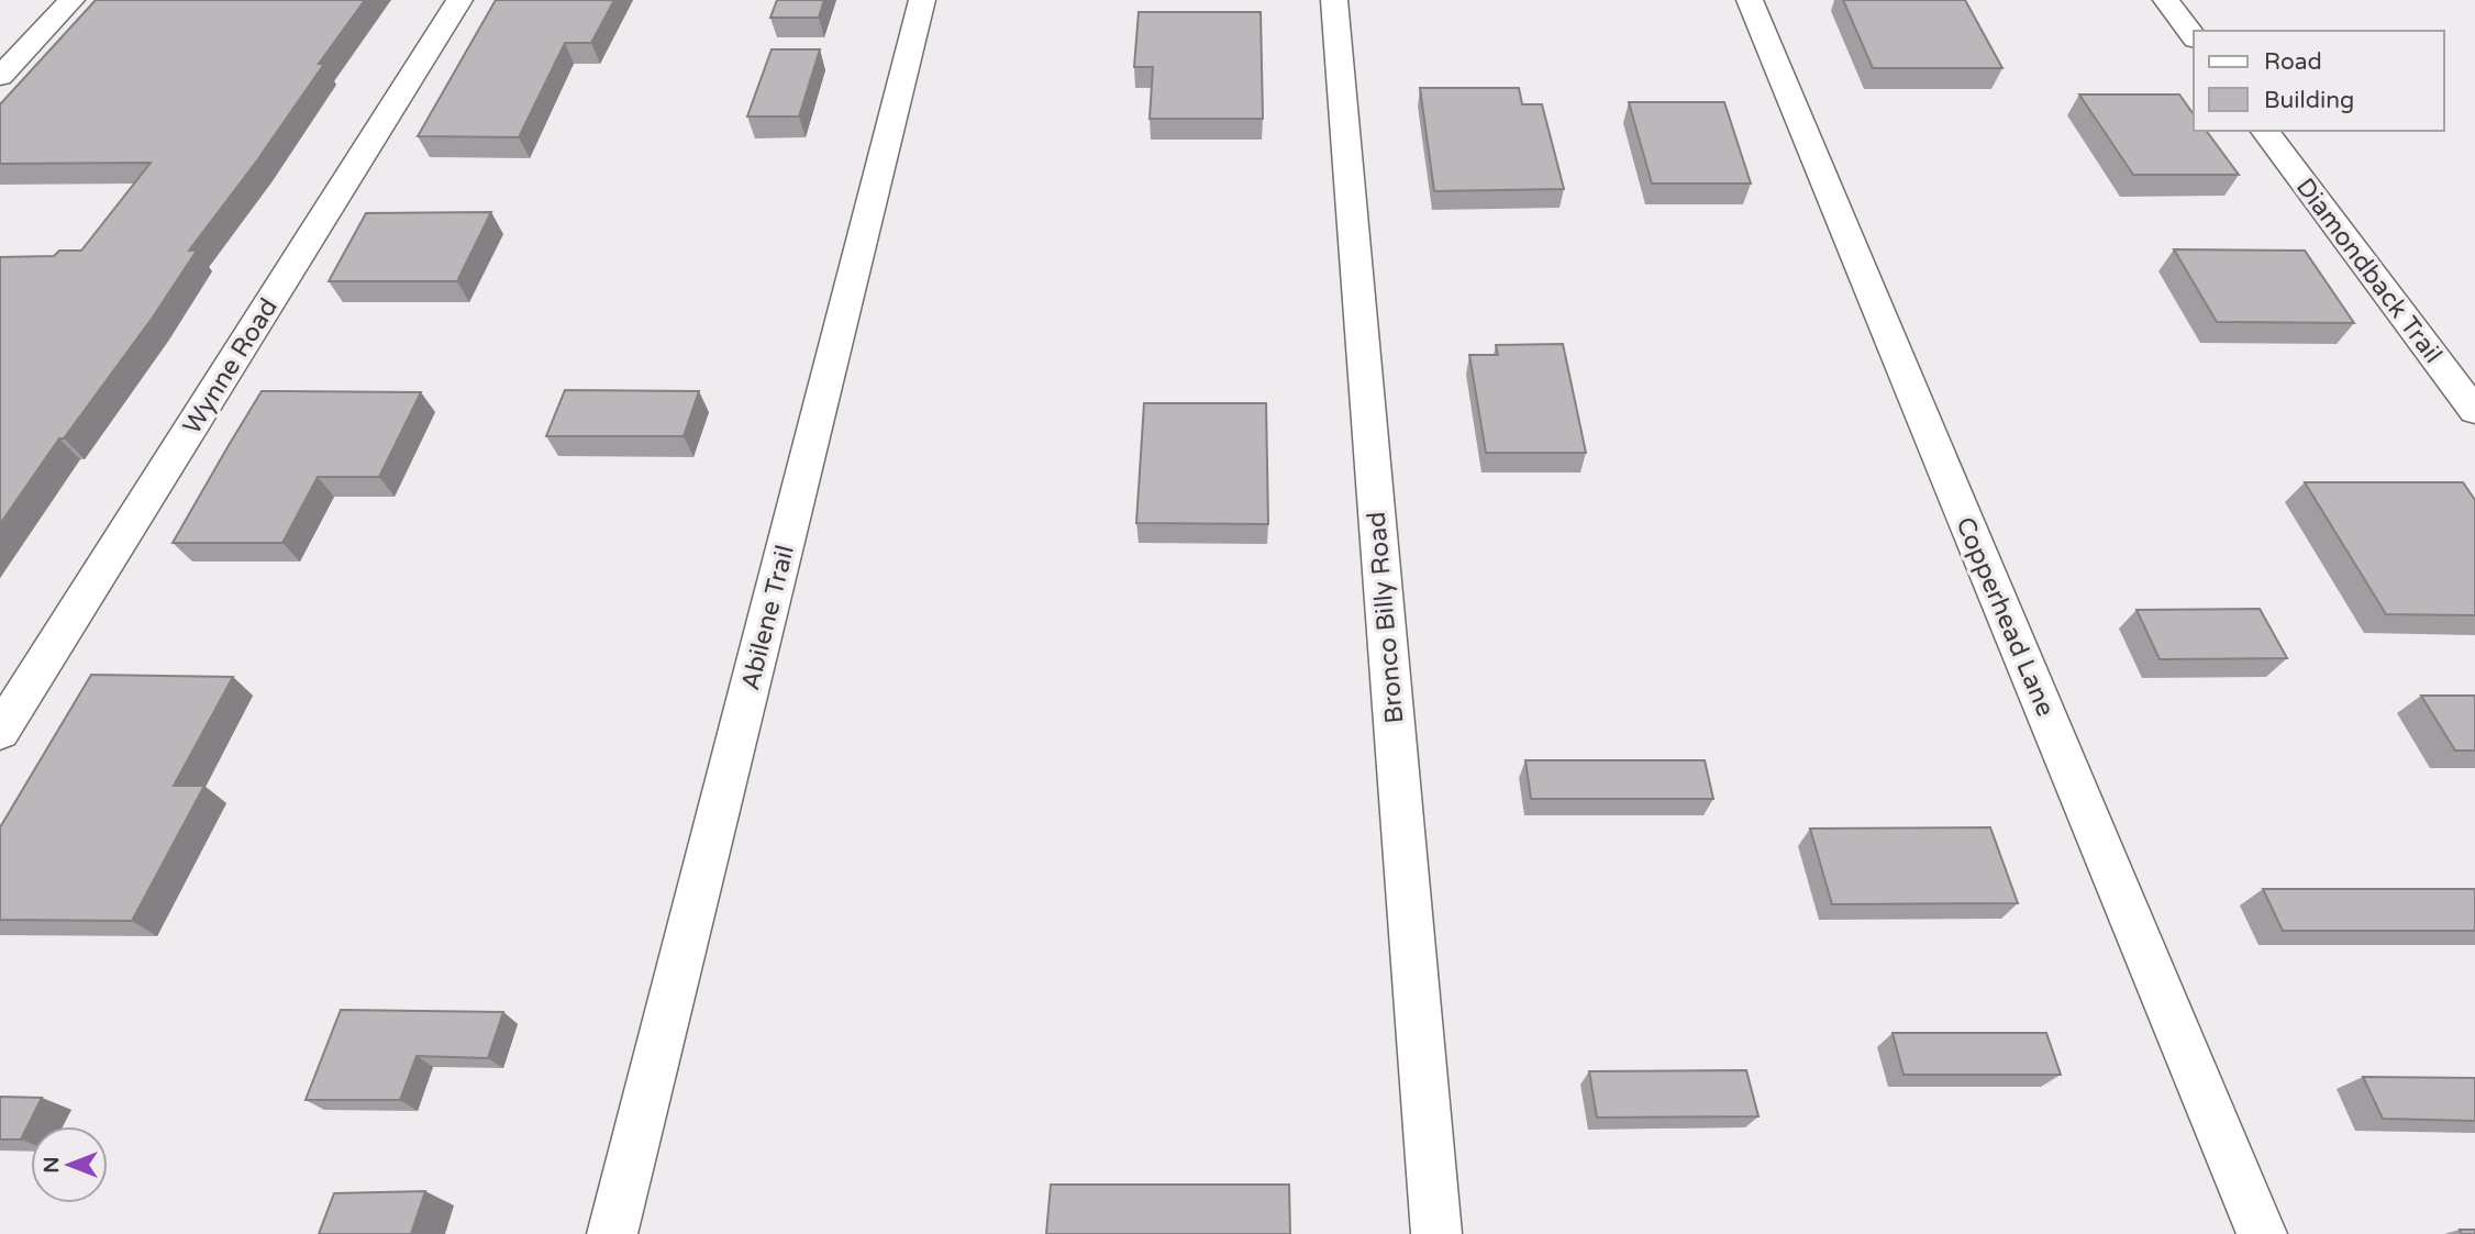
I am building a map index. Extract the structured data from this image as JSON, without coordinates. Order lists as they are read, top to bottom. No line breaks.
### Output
{"streets":{"street":["Diamondback Trail","Wynne Road","Copperhead Lane","Abilene Trail","Bronco Billy Road"]},"legend":["Road","Building"],"north":"left"}
